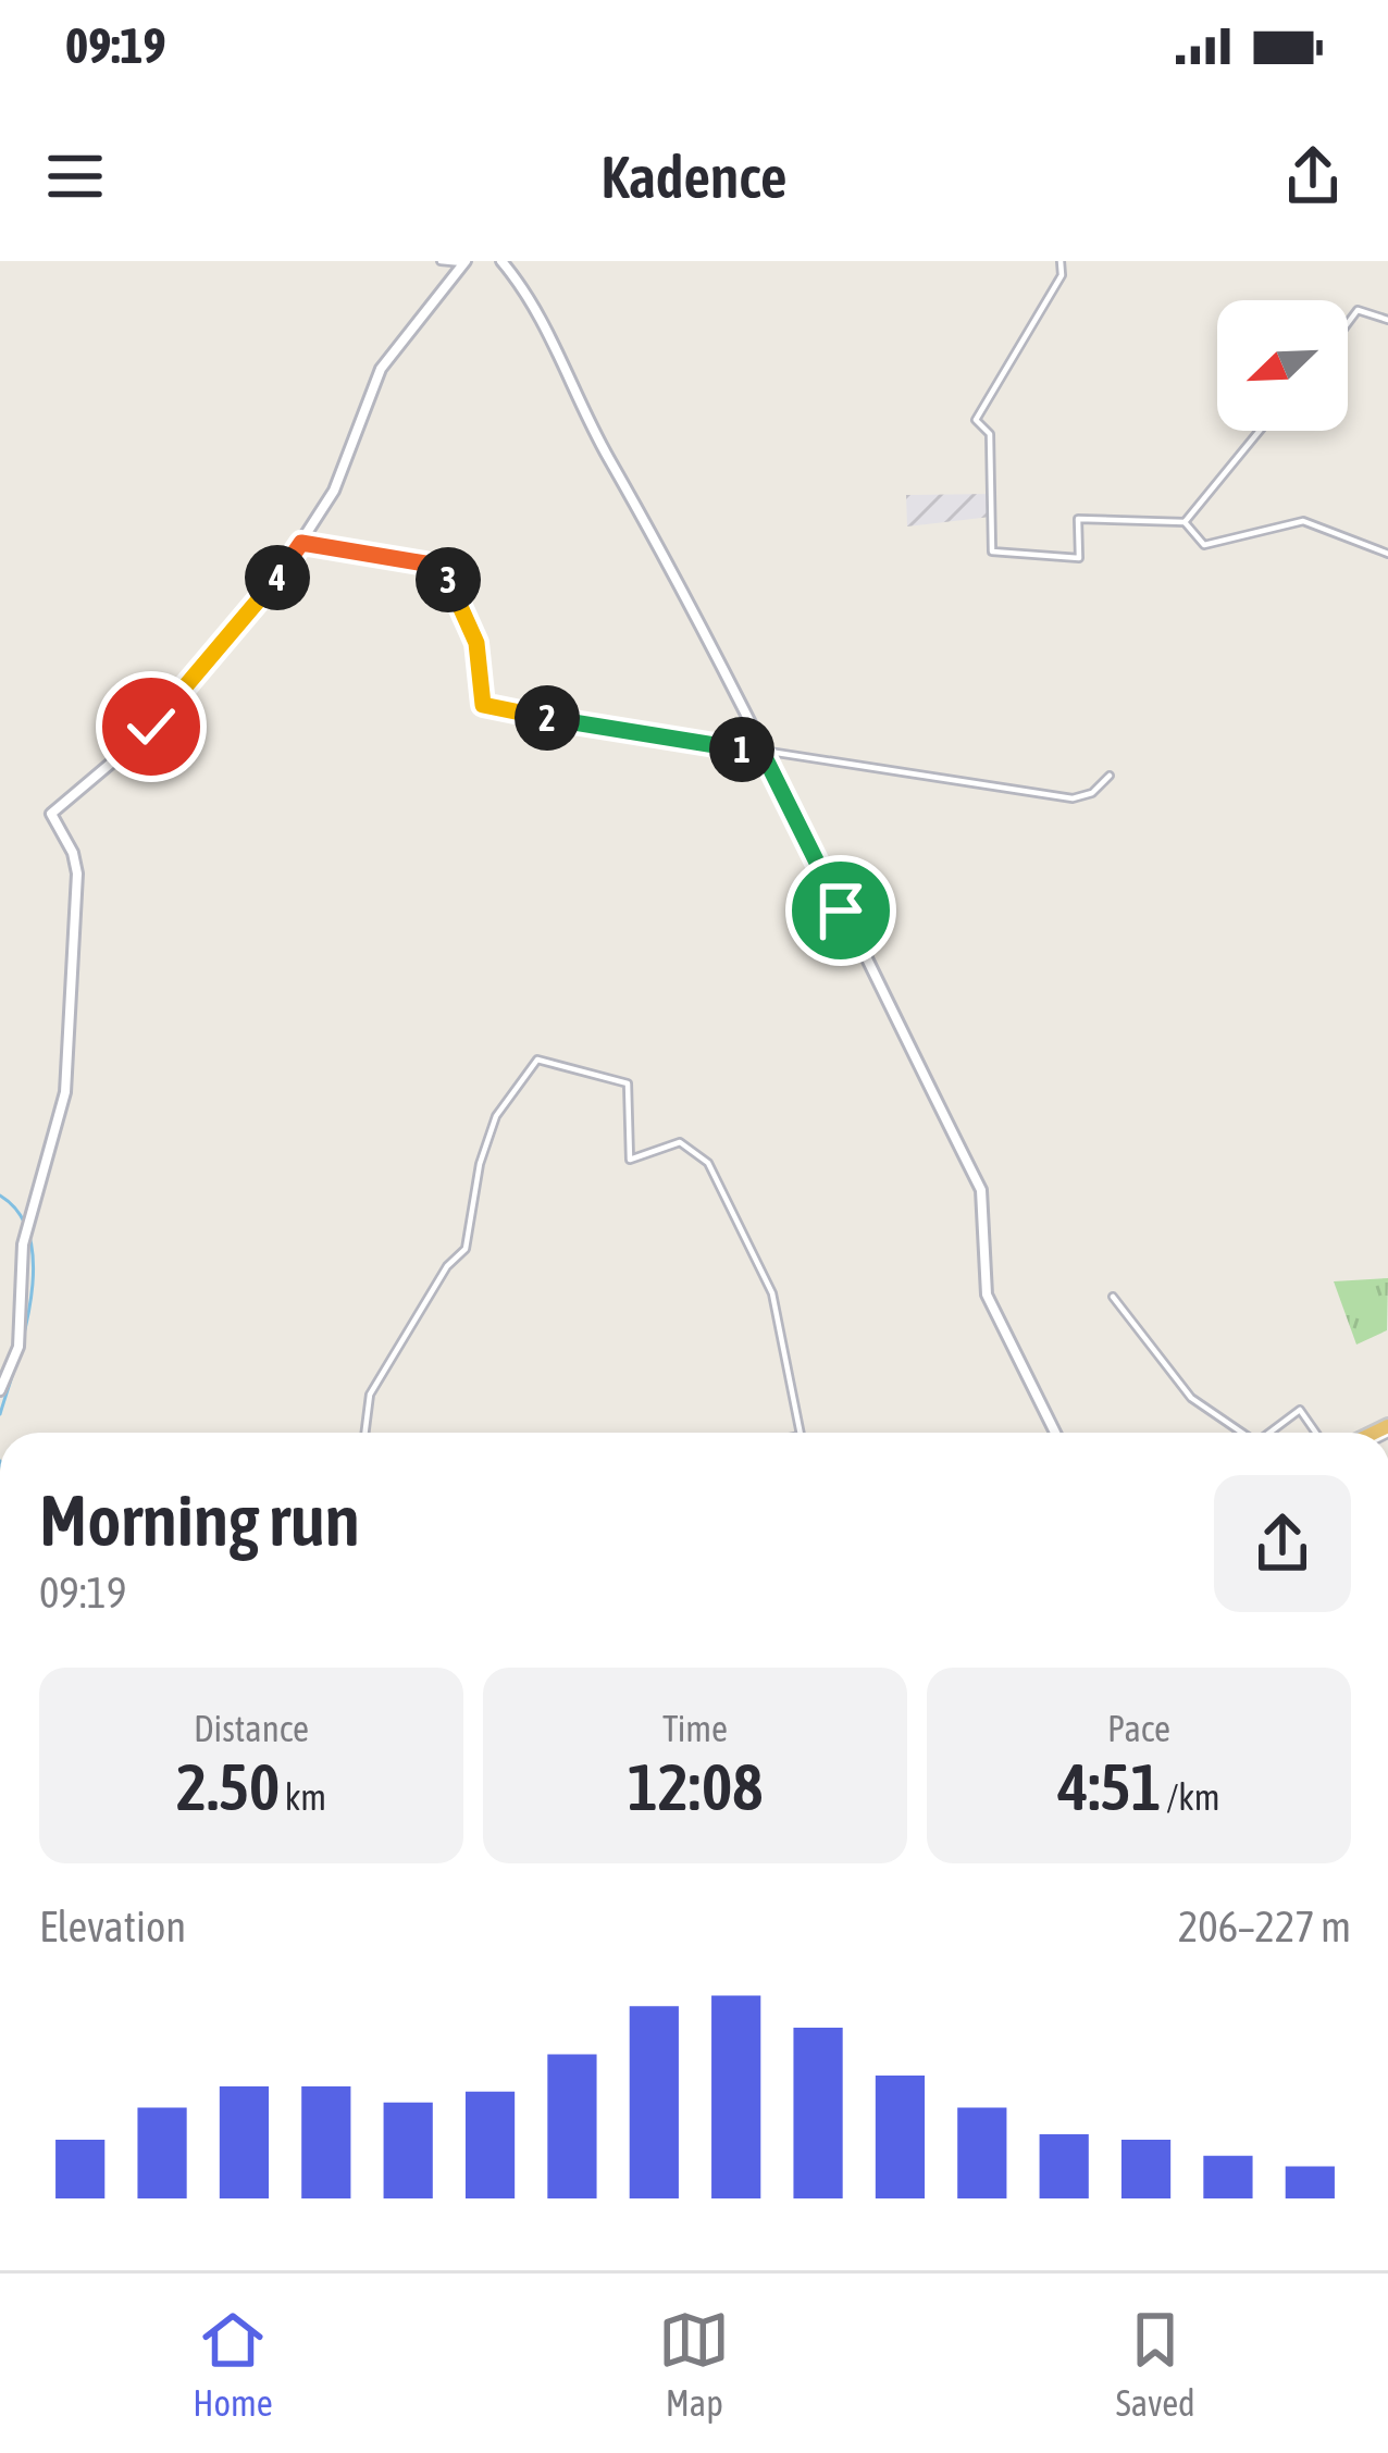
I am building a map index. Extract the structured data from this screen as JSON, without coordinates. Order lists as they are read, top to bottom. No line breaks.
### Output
{"north":"bottom left","page":{"status":"09:19","header":"Kadence","pins":["4","3","2","1"],"heading":["Morning run","09:19"],"stats":[["Distance","2.50 km"],["Time","12:08"],["Pace","4:51 /km"]],"chart":["Elevation","206–227 m"],"tabs":["Home","Map","Saved"]}}
